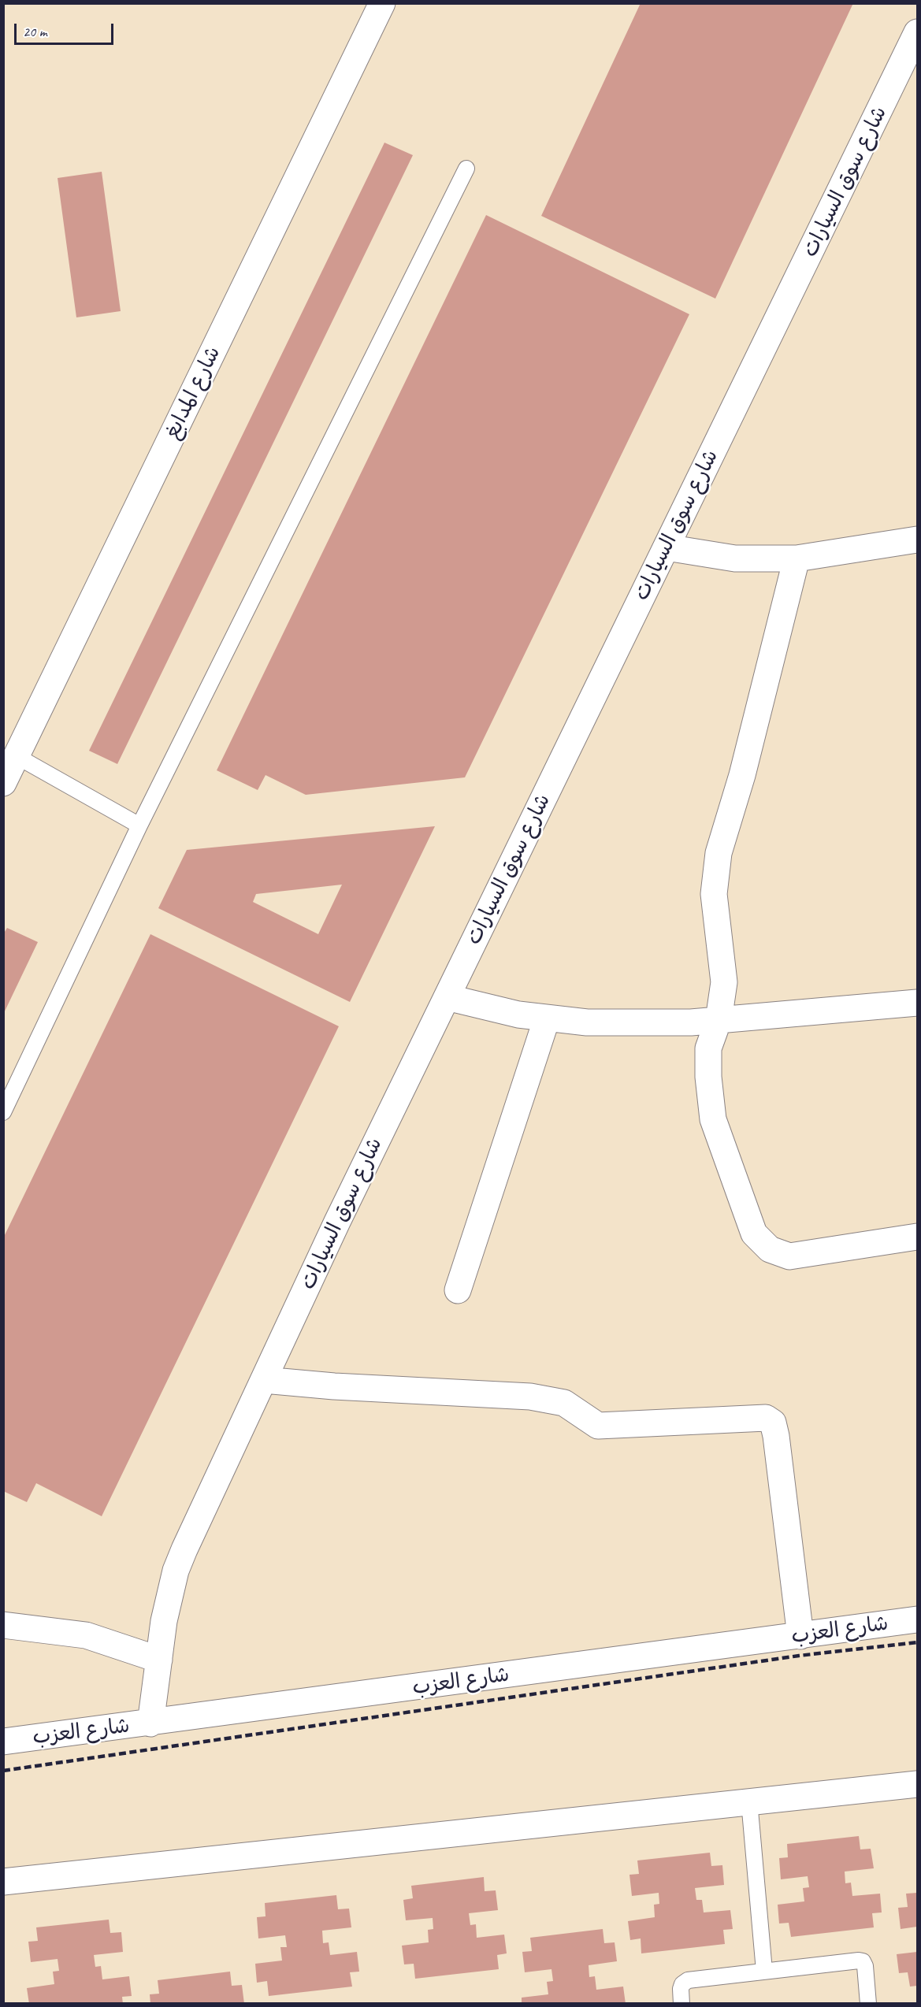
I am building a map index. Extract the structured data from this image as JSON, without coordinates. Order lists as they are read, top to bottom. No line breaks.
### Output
{"streets":{"street":["شارع سوق السيارات","شارع المدابغ","شارع العزب"]},"crossings":[["شارع سوق السيارات","شارع العزب"]],"scale_bar":"20 m"}
